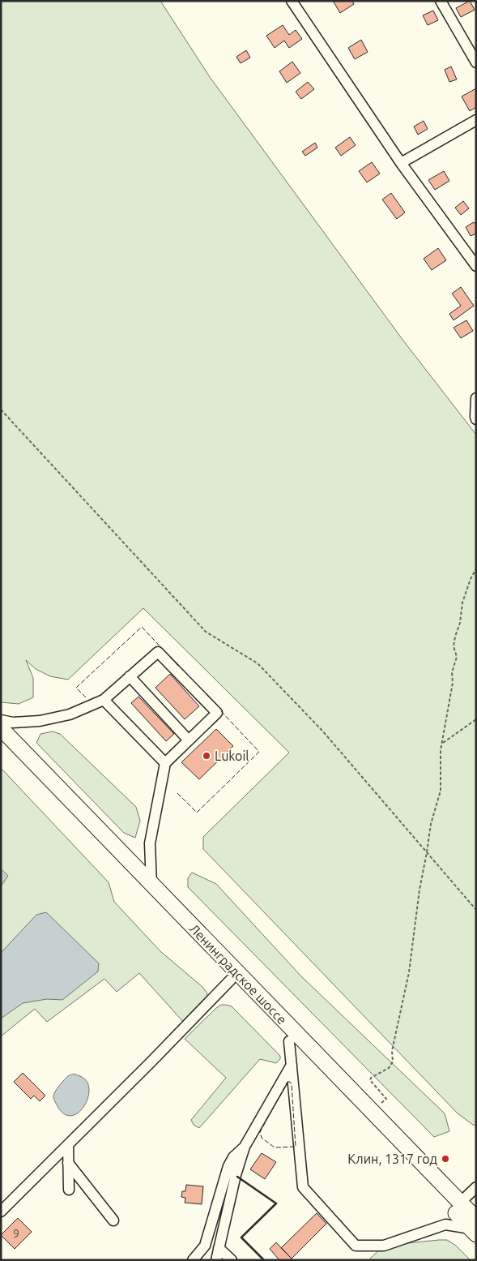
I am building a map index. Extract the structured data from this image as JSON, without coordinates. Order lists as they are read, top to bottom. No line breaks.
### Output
{"streets":{"highway":["Ленинградское шоссе"]},"places":["Lukoil","Клин, 1317 год"],"house_numbers":["9"]}
